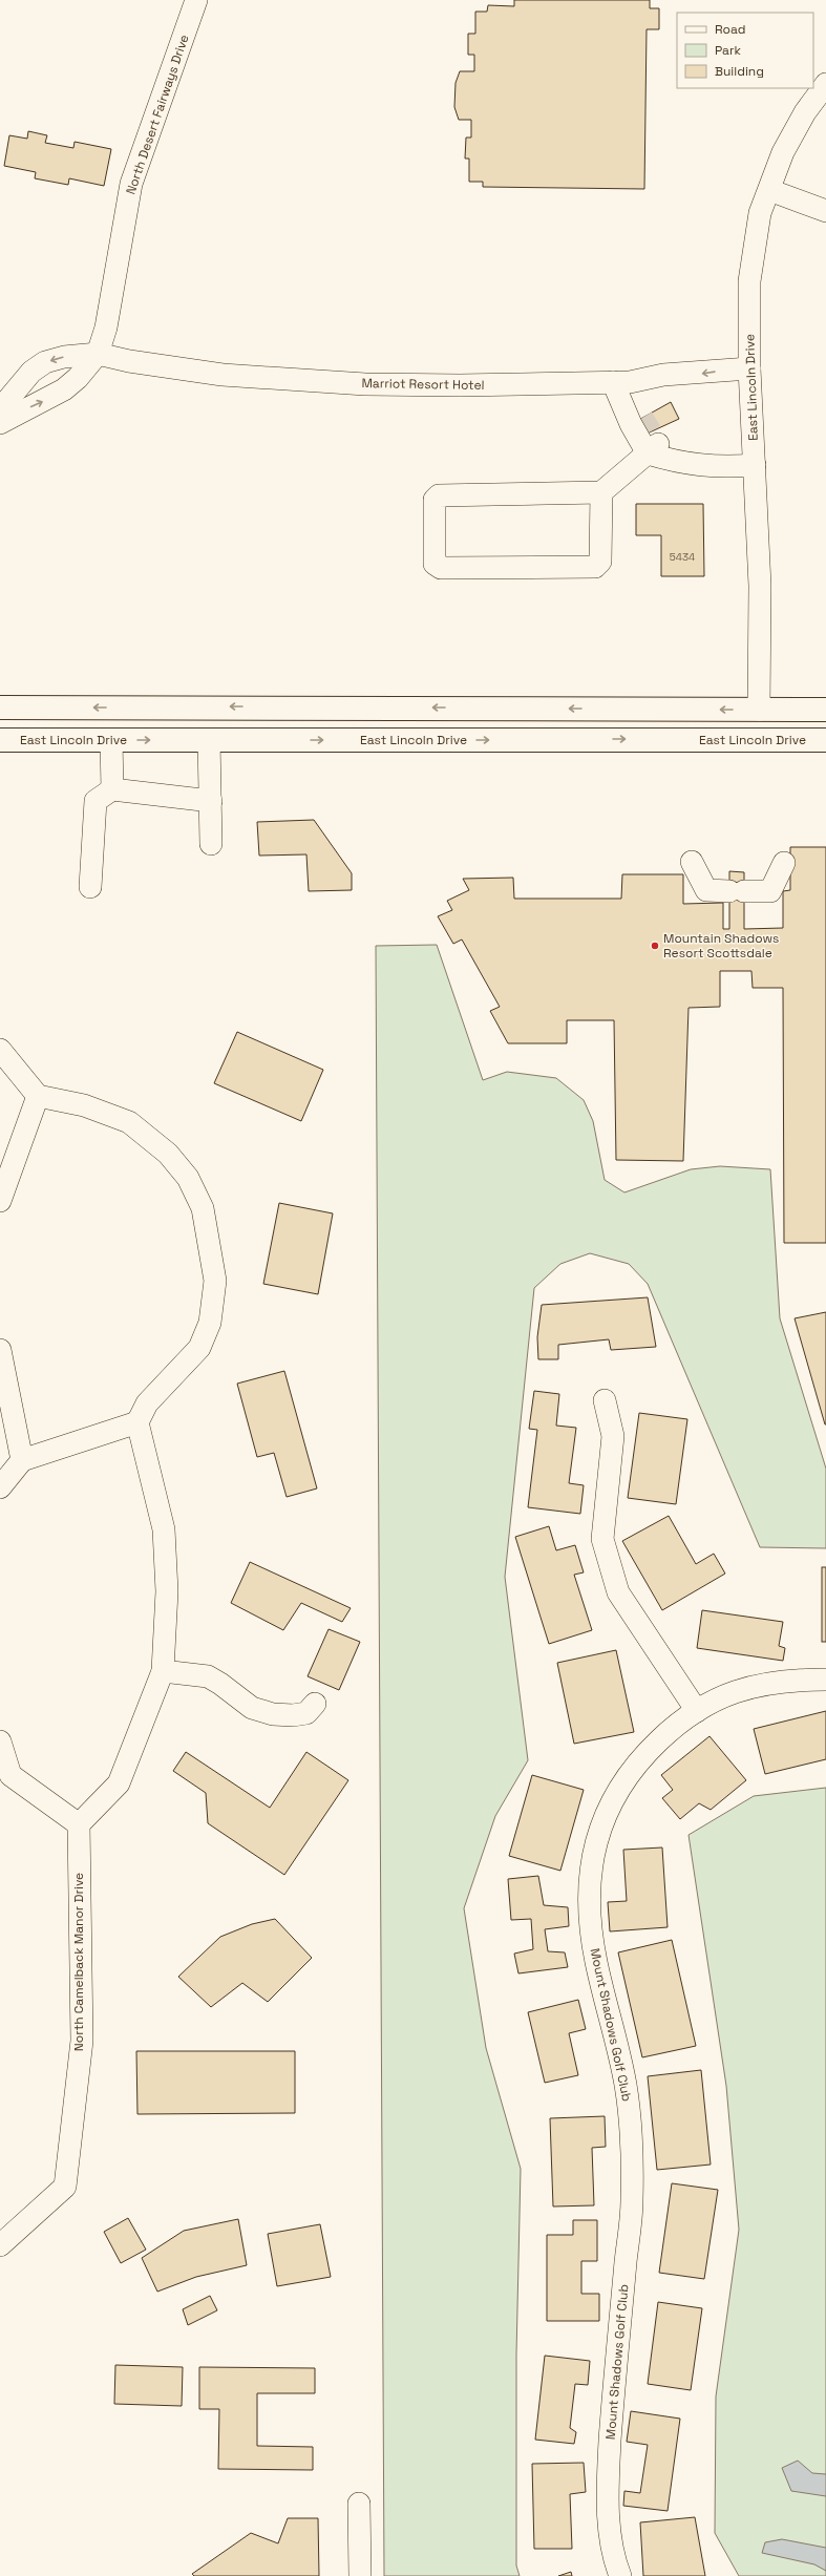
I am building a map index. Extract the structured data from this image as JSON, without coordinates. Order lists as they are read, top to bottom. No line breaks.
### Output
{"streets":{"main road":["East Lincoln Drive"],"street":["North Desert Fairways Drive","Marriot Resort Hotel","North Camelback Manor Drive","Mount Shadows Golf Club"]},"crossings":[["North Desert Fairways Drive","Marriot Resort Hotel"],["Marriot Resort Hotel","East Lincoln Drive"]],"places":["Mountain Shadows Resort Scottsdale"],"house_numbers":["5434"],"legend":["Road","Park","Building"]}
